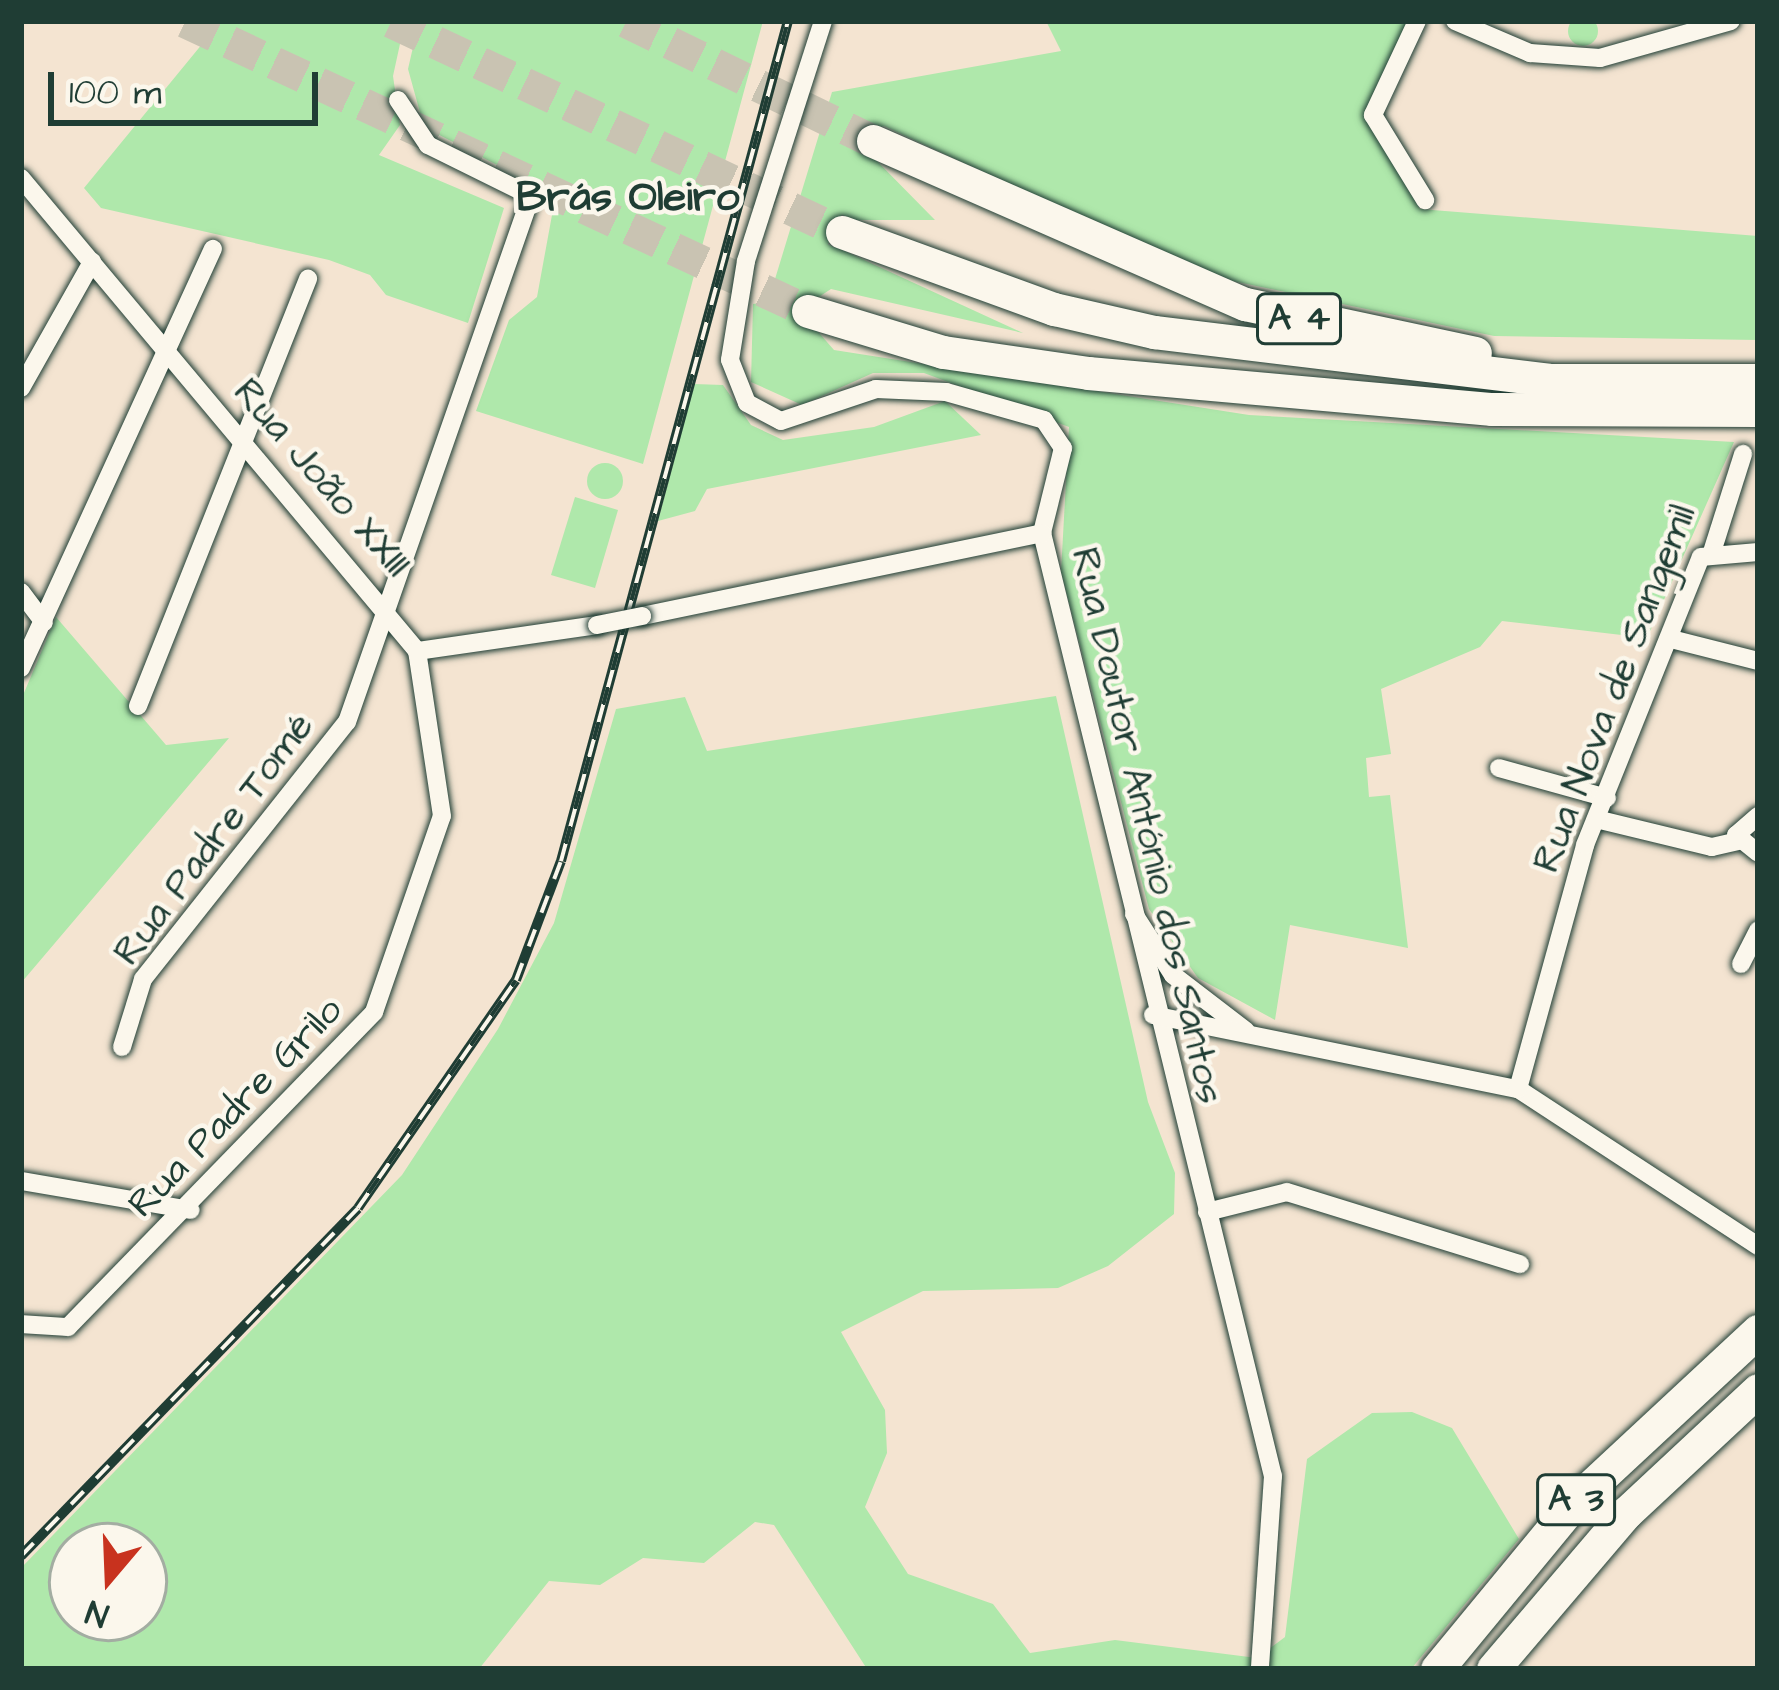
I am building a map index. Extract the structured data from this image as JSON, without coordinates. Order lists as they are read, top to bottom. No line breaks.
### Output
{"streets":{"highway":["A 4","A 3"],"street":["Rua João XXIII","Rua Nova de Sangemil","Rua Doutor António dos Santos","Rua Padre Tomé","Rua Padre Grilo"]},"crossings":[["Rua João XXIII","Rua Padre Tomé"],["Rua João XXIII","Rua Padre Grilo"]],"districts":["Brás Oleiro"],"scale_bar":"100 m","north":"bottom"}
